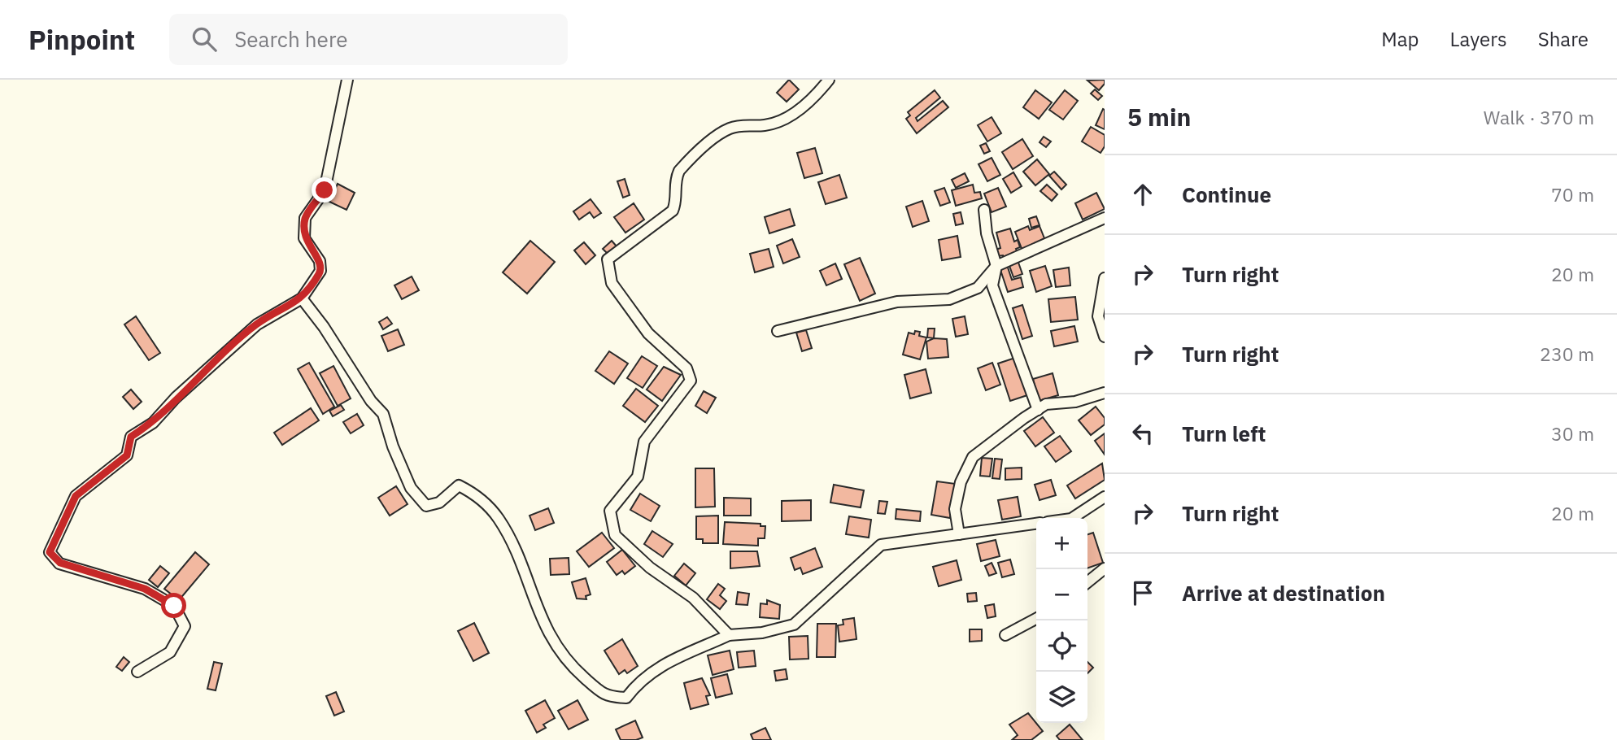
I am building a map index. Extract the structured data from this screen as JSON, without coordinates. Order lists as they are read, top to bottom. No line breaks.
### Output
{"page":{"header":"Pinpoint","search":"Search here","nav":["Map","Layers","Share"],"heading":["5 min","Walk · 370 m"],"list":[["Continue","70 m"],["Turn right","20 m"],["Turn right","230 m"],["Turn left","30 m"],["Turn right","20 m"],"Arrive at destination"],"map_buttons":["+","−"]}}
